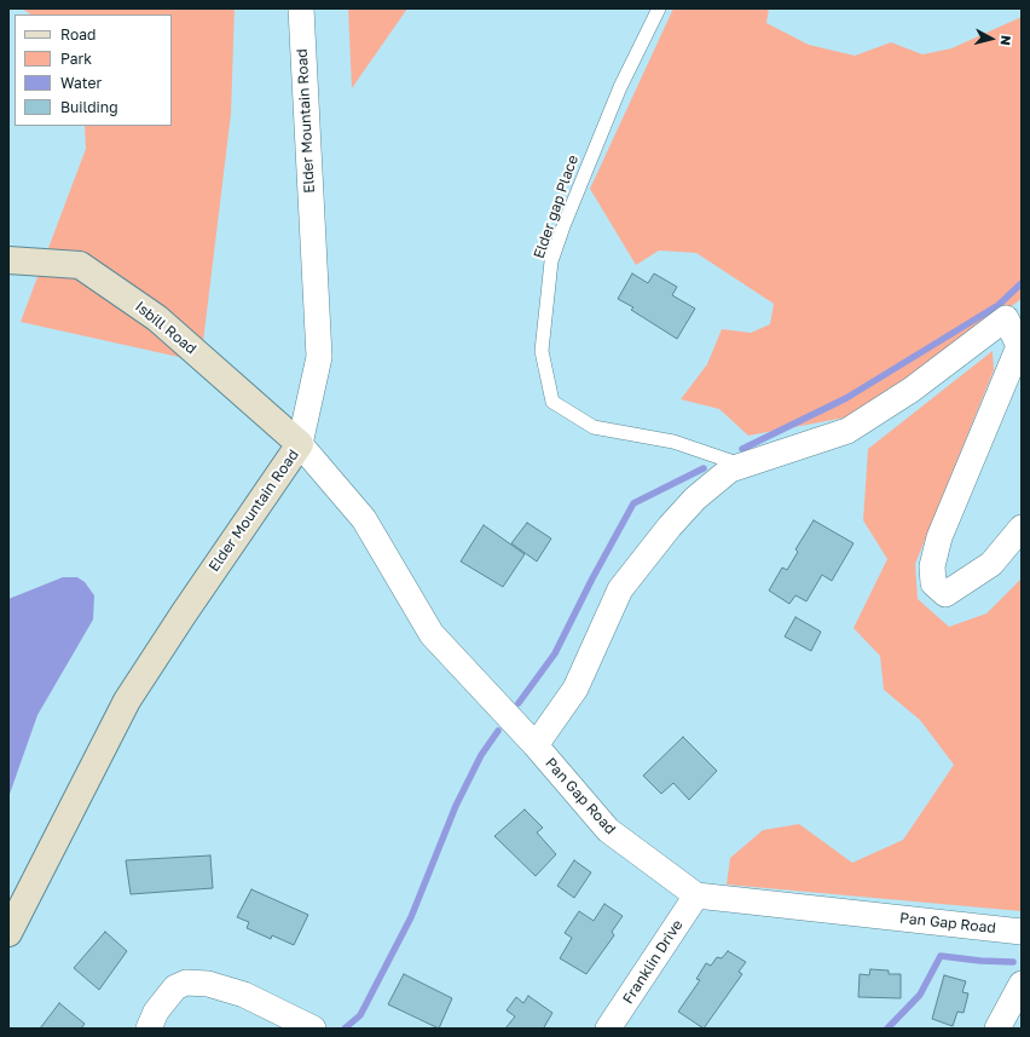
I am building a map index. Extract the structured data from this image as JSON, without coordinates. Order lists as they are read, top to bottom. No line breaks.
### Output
{"streets":{"street":["Elder Mountain Road","Isbill Road","Pan Gap Road","Franklin Drive"],"lane":["Elder gap Place"]},"crossings":[["Elder Mountain Road","Isbill Road"],["Elder Mountain Road","Pan Gap Road"],["Isbill Road","Pan Gap Road"],["Pan Gap Road","Franklin Drive"]],"legend":["Road","Park","Water","Building"],"north":"right"}
